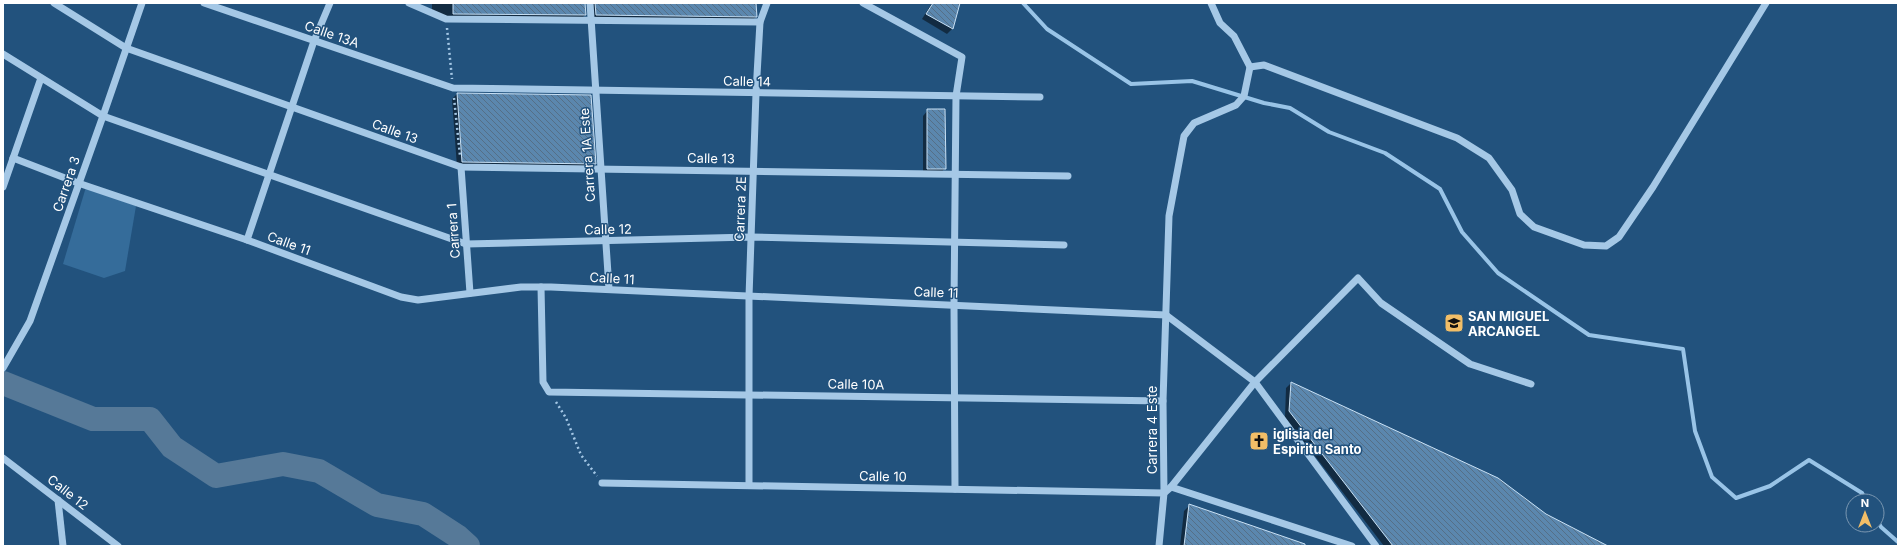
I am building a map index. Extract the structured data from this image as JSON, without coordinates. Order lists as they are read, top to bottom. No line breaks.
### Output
{"streets":{"street":["Calle 13A","Calle 14","Calle 13","Carrera 1A Este","Carrera 3","Carrera 2E","Calle 12","Carrera 1","Calle 11","Calle 10A","Carrera 4 Este","Calle 10"]},"crossings":[["Calle 13A","Calle 14"],["Calle 14","Carrera 1A Este"],["Calle 14","Carrera 2E"],["Calle 13","Carrera 1A Este"],["Calle 13","Carrera 3"],["Calle 13","Carrera 2E"],["Calle 13","Carrera 1"],["Carrera 1A Este","Calle 12"],["Carrera 1A Este","Calle 11"],["Carrera 3","Calle 11"],["Carrera 2E","Calle 12"],["Carrera 2E","Calle 11"],["Carrera 2E","Calle 10A"],["Carrera 2E","Calle 10"],["Calle 12","Carrera 1"],["Carrera 1","Calle 11"],["Calle 11","Carrera 4 Este"],["Calle 10A","Carrera 4 Este"],["Carrera 4 Este","Calle 10"]],"places":{"school or university":["SAN MIGUEL ARCANGEL"],"church":["iglisia del Espiritu Santo"]},"north":"top"}
